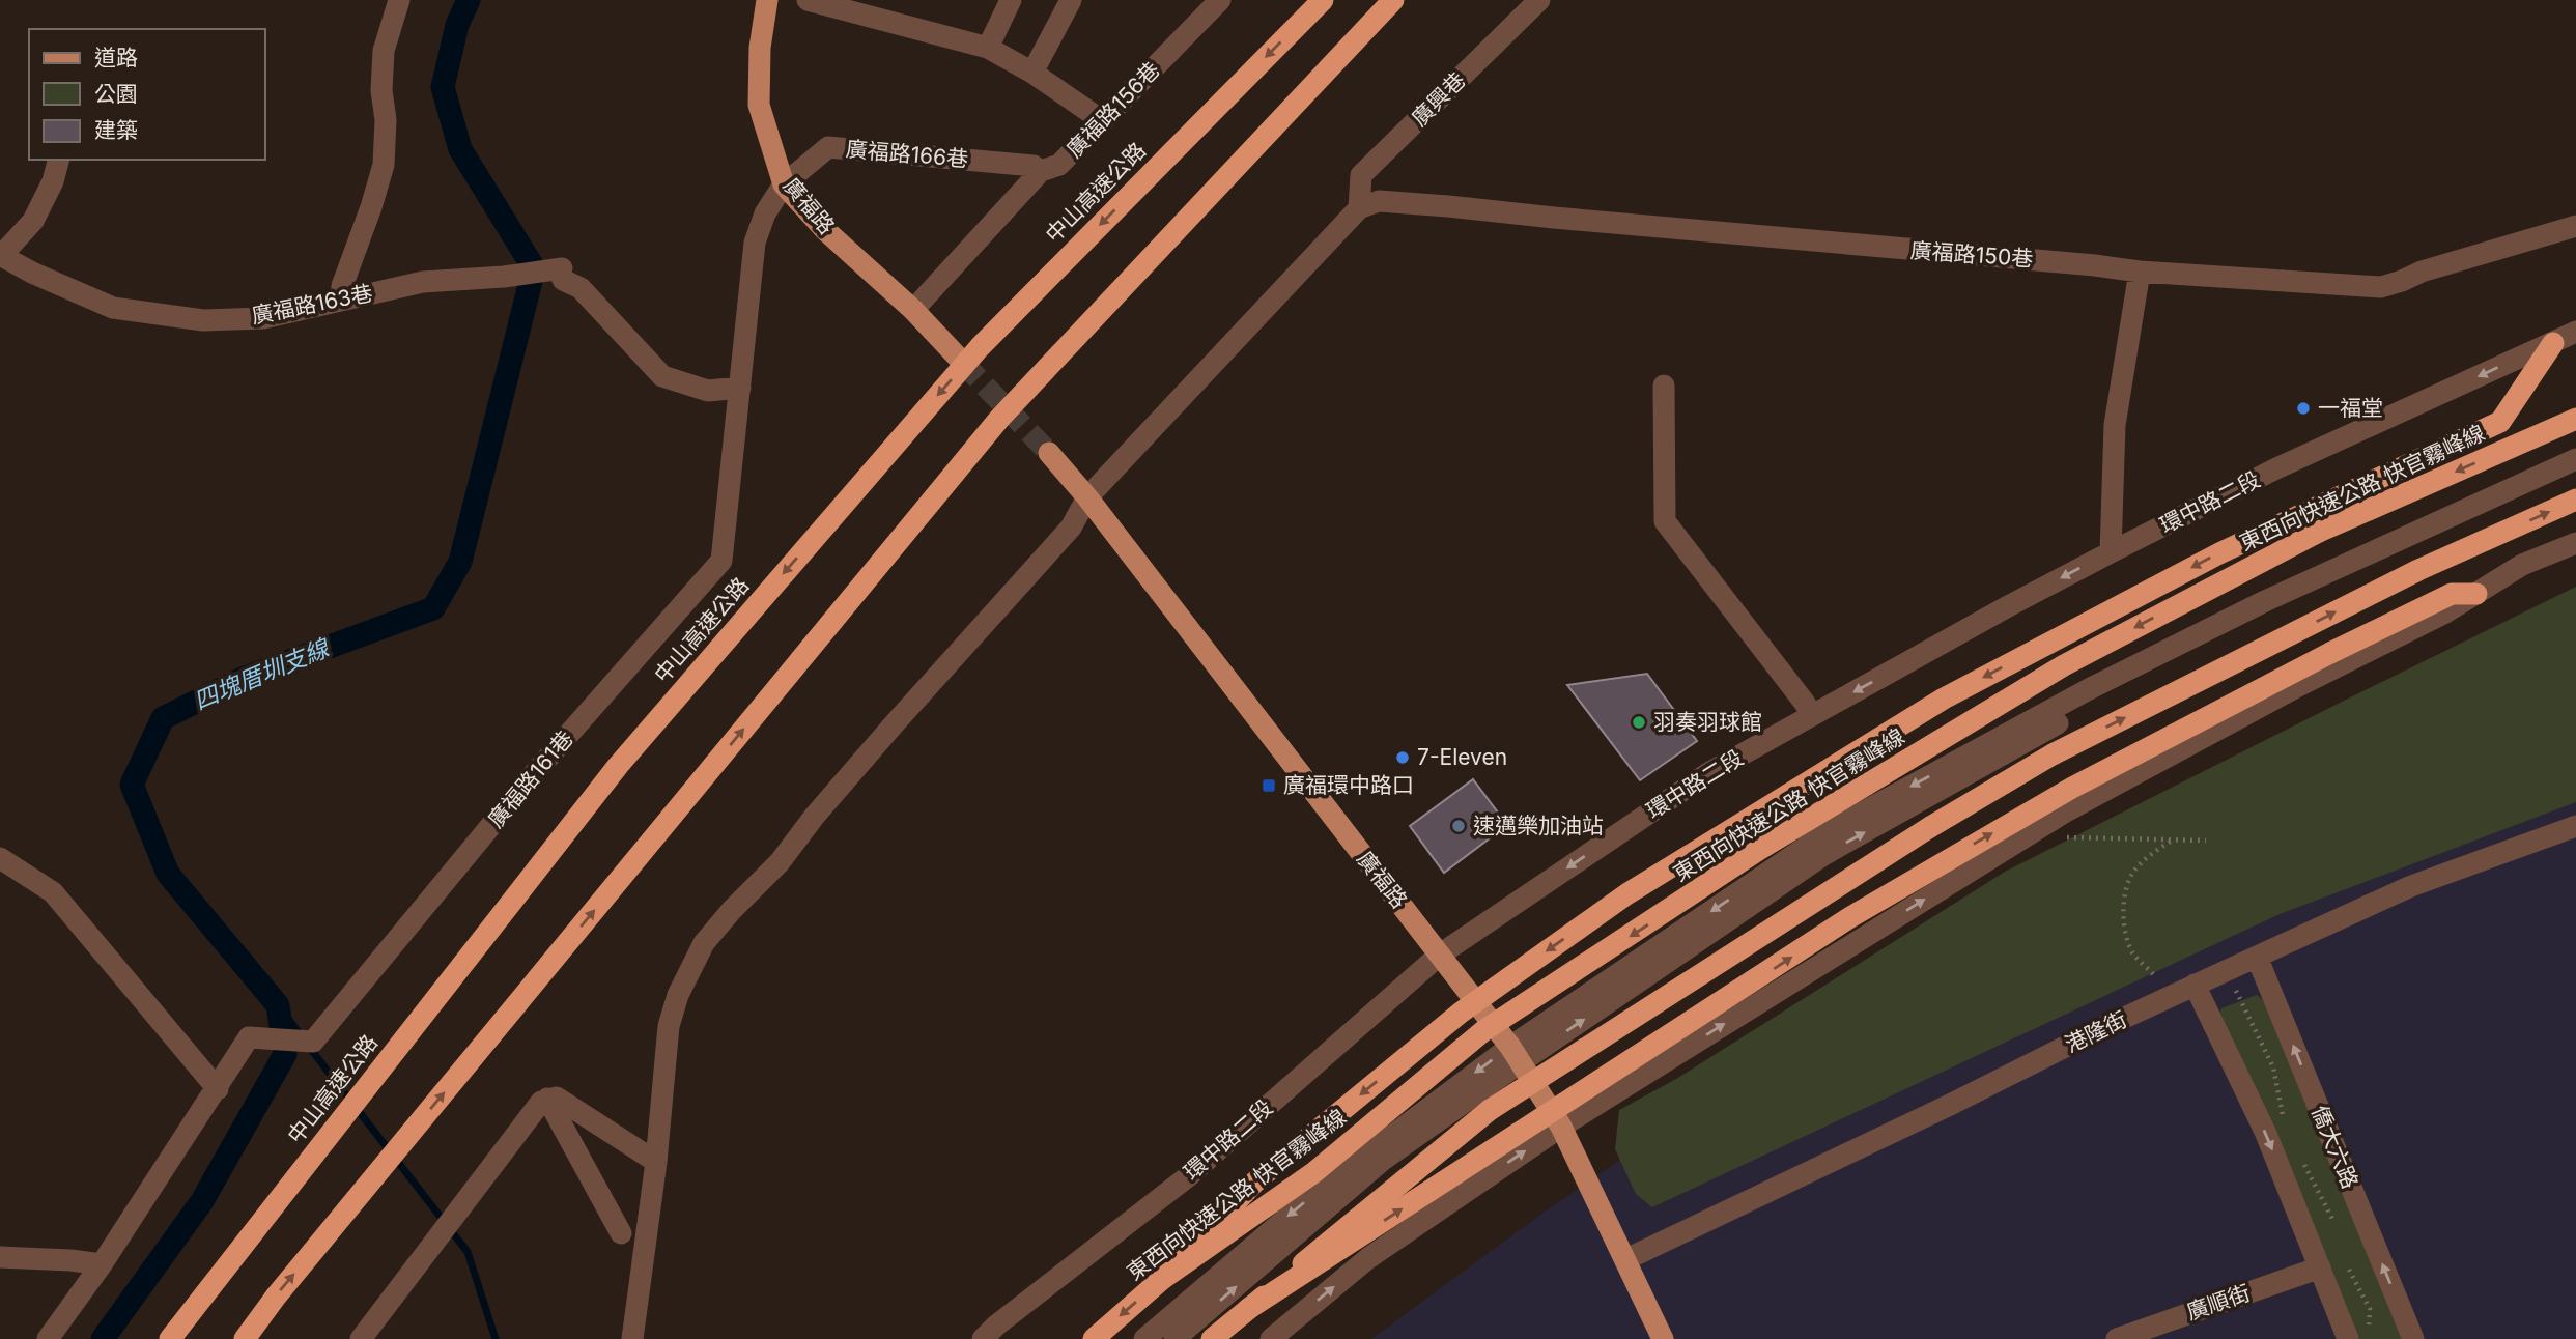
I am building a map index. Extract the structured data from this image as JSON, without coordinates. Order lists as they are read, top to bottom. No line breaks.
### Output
{"streets":{"highway":["中山高速公路","東西向快速公路 快官霧峰線"],"main road":["廣福路"],"street":["廣興巷","廣福路156巷","廣福路166巷","廣福路150巷","廣福路163巷","環中路二段","廣福路161巷","港隆街","僑大六路","廣順街"]},"crossings":[["廣興巷","廣福路150巷"],["廣福路156巷","廣福路166巷"],["廣福路156巷","廣福路"],["廣福路166巷","廣福路"],["廣福路166巷","廣福路161巷"],["廣福路","環中路二段"],["廣福路","廣福路161巷"],["廣福路","港隆街"],["廣福路163巷","廣福路161巷"],["港隆街","僑大六路"]],"water":["四塊厝圳支線"],"places":{"other":["一福堂","羽奏羽球館","7-Eleven","速邁樂加油站"],"transit":["廣福環中路口"]},"legend":["道路","公園","建築"]}
